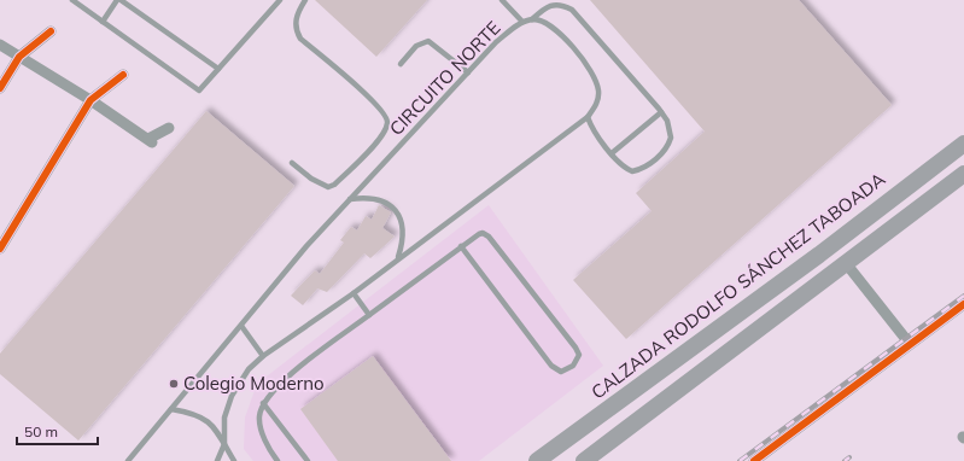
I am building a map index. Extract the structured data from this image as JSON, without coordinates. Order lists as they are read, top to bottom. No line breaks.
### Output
{"streets":{"main road":["CALZADA RODOLFO SÁNCHEZ TABOADA"],"lane":["CIRCUITO NORTE"]},"places":["Colegio Moderno"],"scale_bar":"50 m"}
